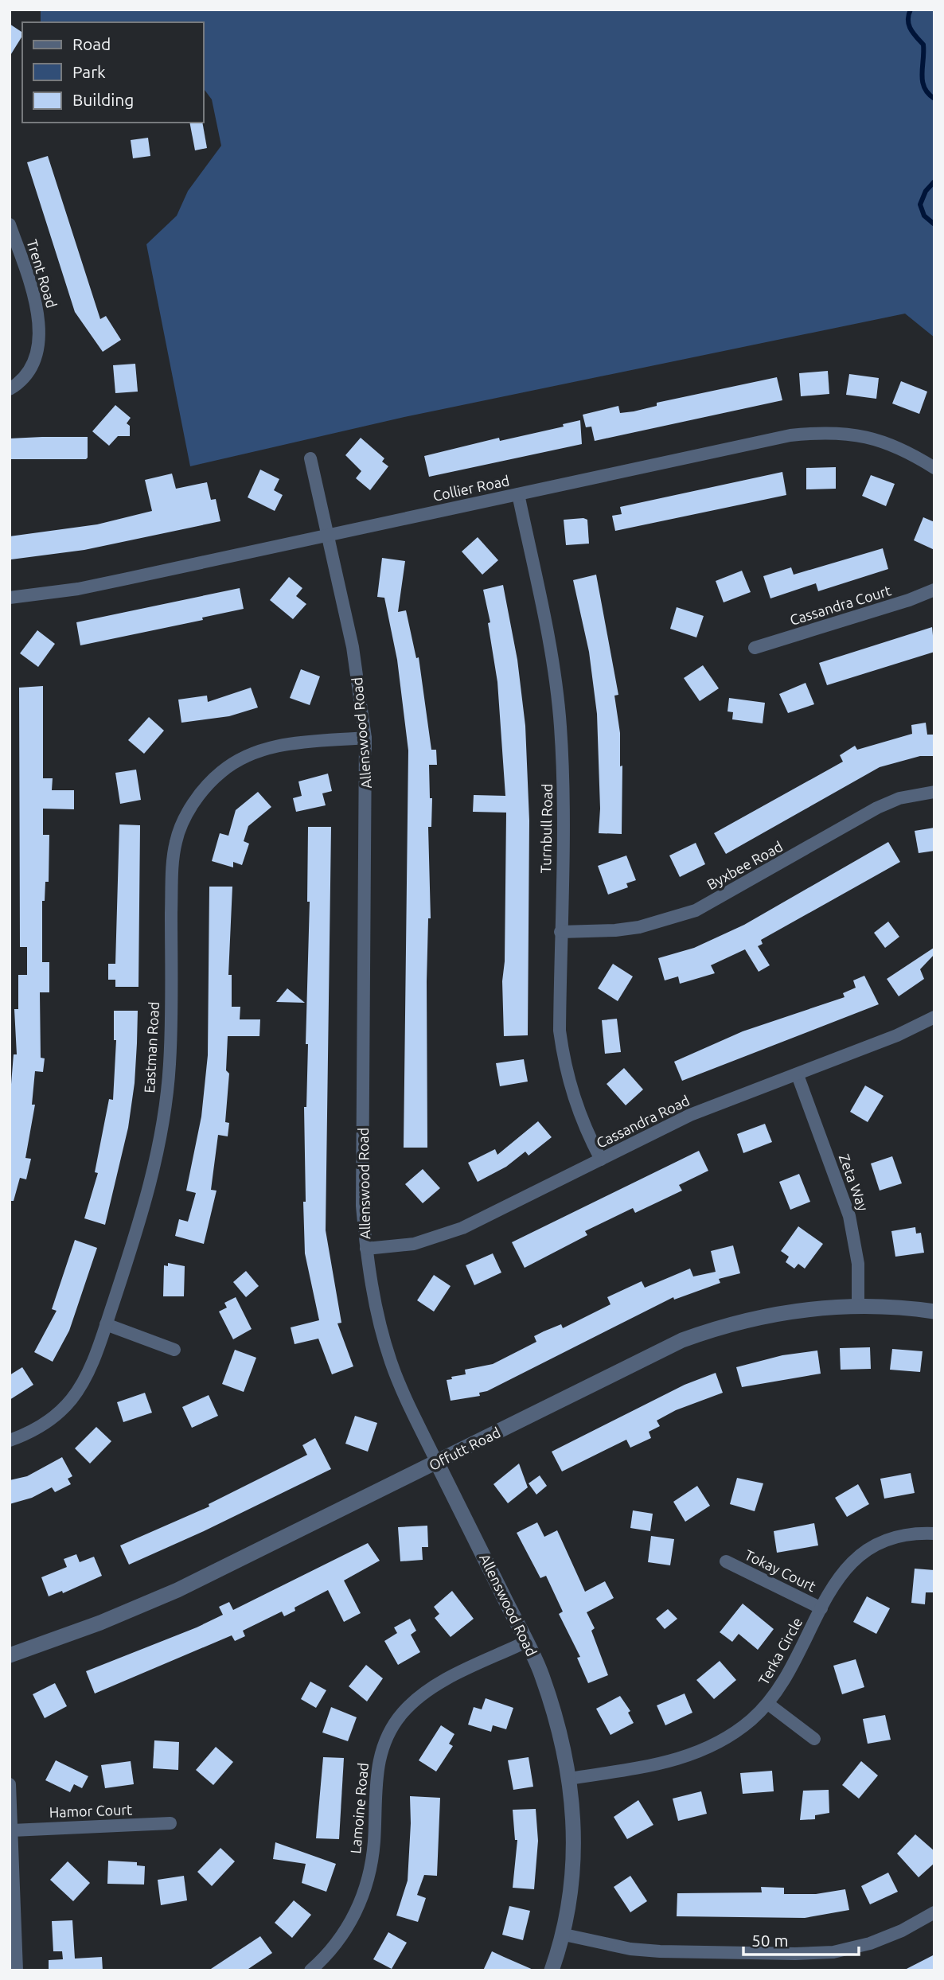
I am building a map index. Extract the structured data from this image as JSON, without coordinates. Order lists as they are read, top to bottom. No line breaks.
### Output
{"streets":{"street":["Trent Road","Collier Road","Cassandra Court","Allenswood Road","Turnbull Road","Byxbee Road","Eastman Road","Cassandra Road","Zeta Way","Offutt Road","Tokay Court","Terka Circle","Lamoine Road","Hamor Court"]},"crossings":[["Collier Road","Allenswood Road"],["Collier Road","Turnbull Road"],["Allenswood Road","Eastman Road"],["Allenswood Road","Cassandra Road"],["Allenswood Road","Offutt Road"],["Allenswood Road","Terka Circle"],["Allenswood Road","Lamoine Road"],["Turnbull Road","Byxbee Road"],["Turnbull Road","Cassandra Road"],["Cassandra Road","Zeta Way"],["Zeta Way","Offutt Road"],["Tokay Court","Terka Circle"]],"legend":["Road","Park","Building"],"scale_bar":"50 m"}
